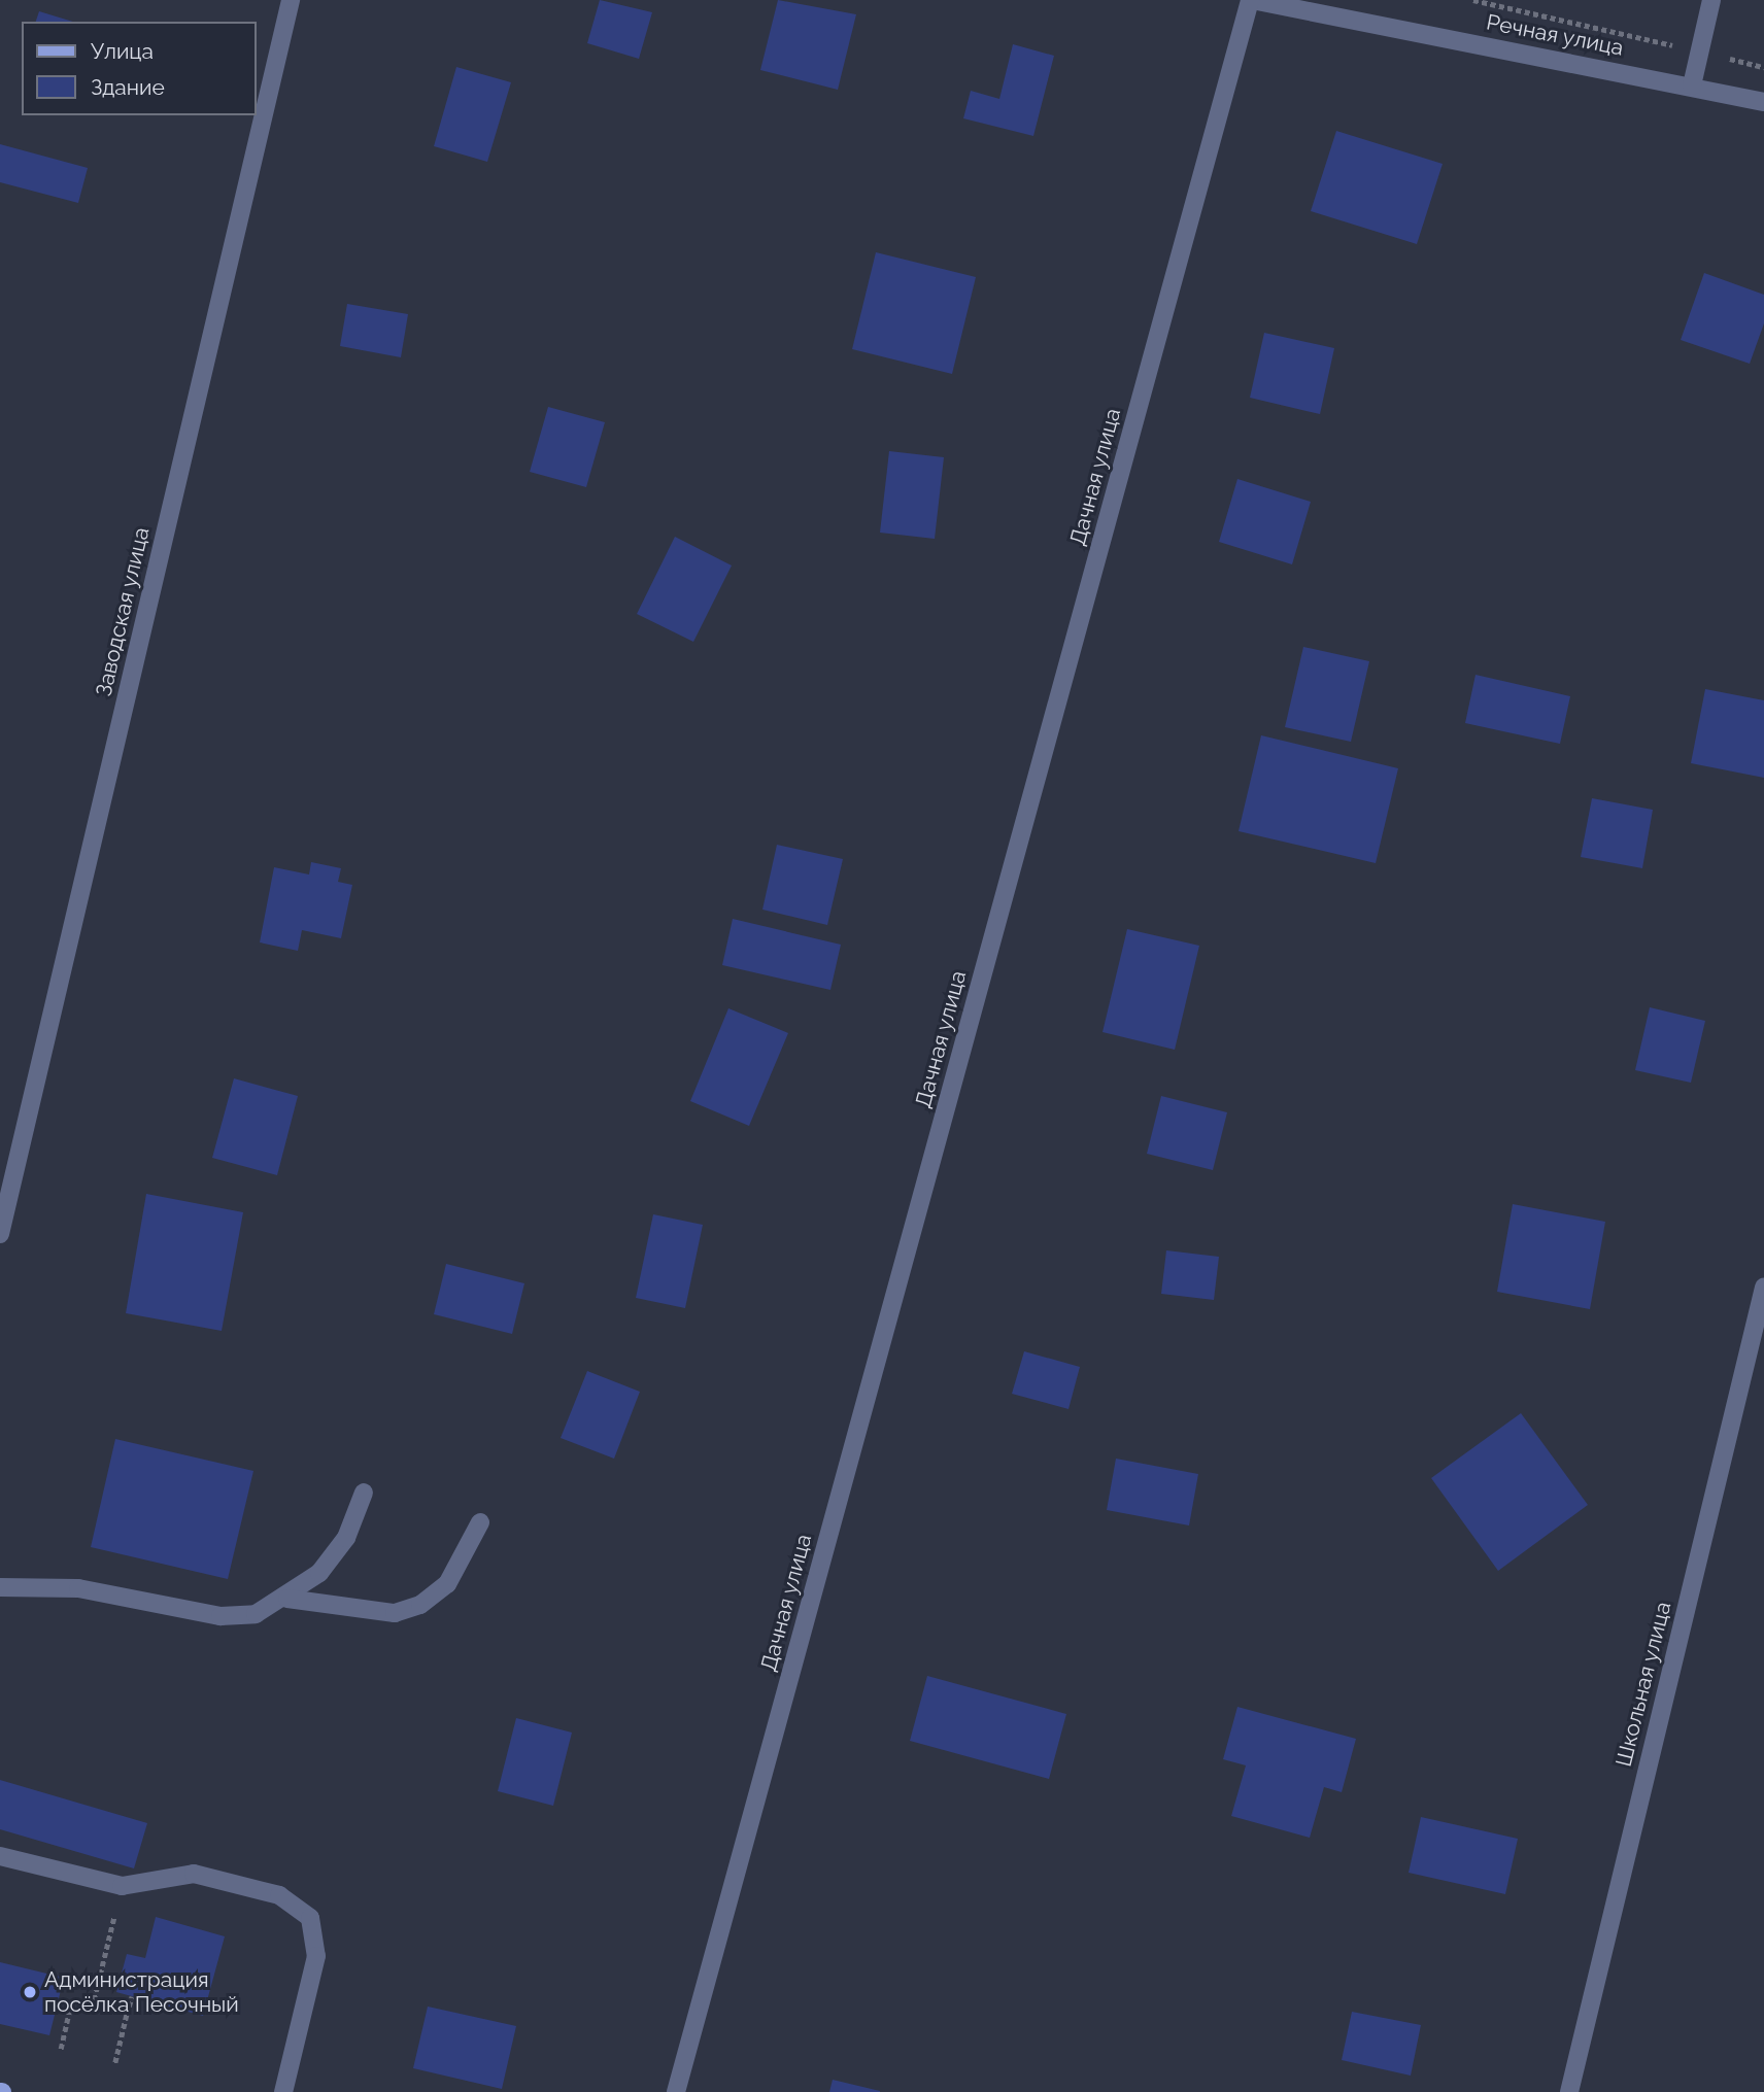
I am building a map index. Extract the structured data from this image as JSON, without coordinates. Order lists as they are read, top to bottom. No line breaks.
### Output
{"streets":{"street":["Речная улица","Дачная улица","Заводская улица","Школьная улица"]},"crossings":[["Речная улица","Дачная улица"]],"places":["Администрация посёлка Песочный"],"legend":["Улица","Здание"]}
